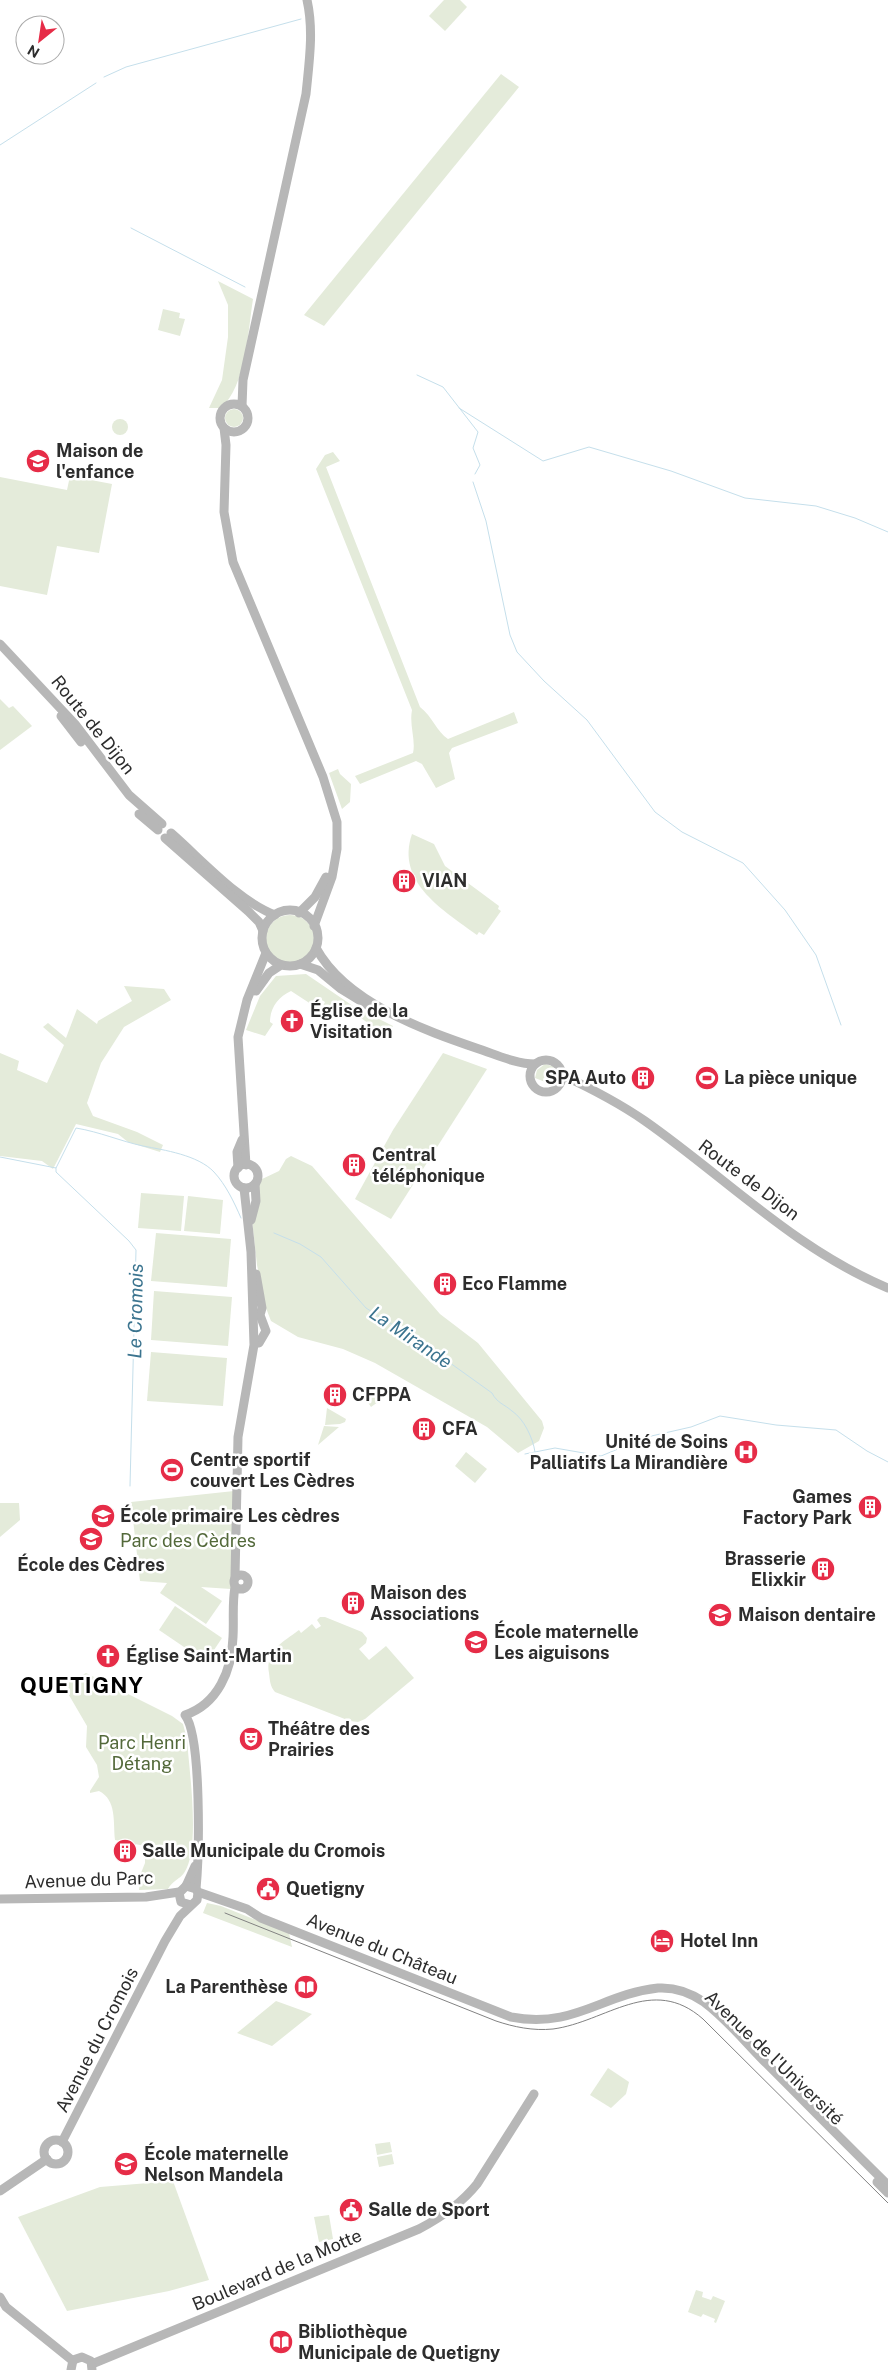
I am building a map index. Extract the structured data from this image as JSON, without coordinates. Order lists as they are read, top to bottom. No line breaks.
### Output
{"streets":{"main road":["Route de Dijon","Avenue du Parc","Avenue du Château","Avenue du Cromois","Avenue de l'Université","Boulevard de la Motte"]},"crossings":[["Avenue du Parc","Avenue du Château"],["Avenue du Parc","Avenue du Cromois"],["Avenue du Château","Avenue du Cromois"],["Avenue du Château","Avenue de l'Université"]],"districts":["QUETIGNY"],"water":["Le Cromois","La Mirande"],"parks":["Parc des Cèdres","Parc Henri Détang"],"places":{"school or university":["Maison de l'enfance","École primaire Les cèdres","École des Cèdres","Maison dentaire","École maternelle Les aiguisons","École maternelle Nelson Mandela"],"building":["VIAN","SPA Auto","Central téléphonique","Eco Flamme","CFPPA","CFA","Games Factory Park","Brasserie Elixkir","Maison des Associations","Salle Municipale du Cromois"],"church":["Église de la Visitation","Église Saint-Martin"],"sports":["La pièce unique","Centre sportif couvert Les Cèdres"],"hospital":["Unité de Soins Palliatifs La Mirandière"],"theatre":["Théâtre des Prairies"],"public building":["Quetigny","Salle de Sport"],"hotel":["Hotel Inn"],"library":["La Parenthèse","Bibliothèque Municipale de Quetigny"]},"north":"bottom left"}
